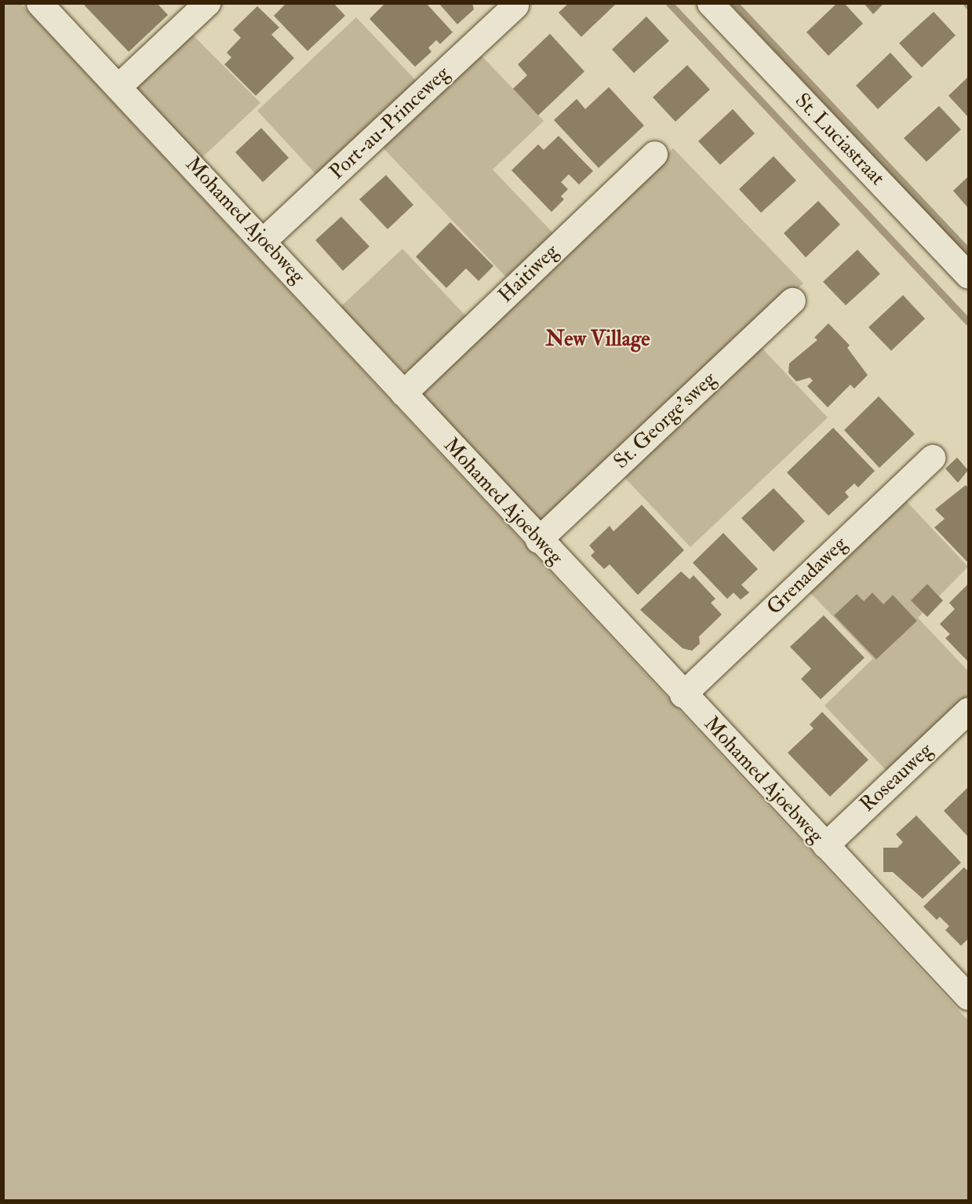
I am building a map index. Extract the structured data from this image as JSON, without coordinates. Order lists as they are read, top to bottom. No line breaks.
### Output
{"streets":{"street":["Port-au-Princeweg","St. Luciastraat","Mohamed Ajoebweg","Haitiweg","St. George'sweg","Grenadaweg","Roseauweg"]},"crossings":[["Port-au-Princeweg","Mohamed Ajoebweg"],["Mohamed Ajoebweg","Haitiweg"],["Mohamed Ajoebweg","St. George'sweg"],["Mohamed Ajoebweg","Grenadaweg"],["Mohamed Ajoebweg","Roseauweg"]],"districts":["New Village"]}
